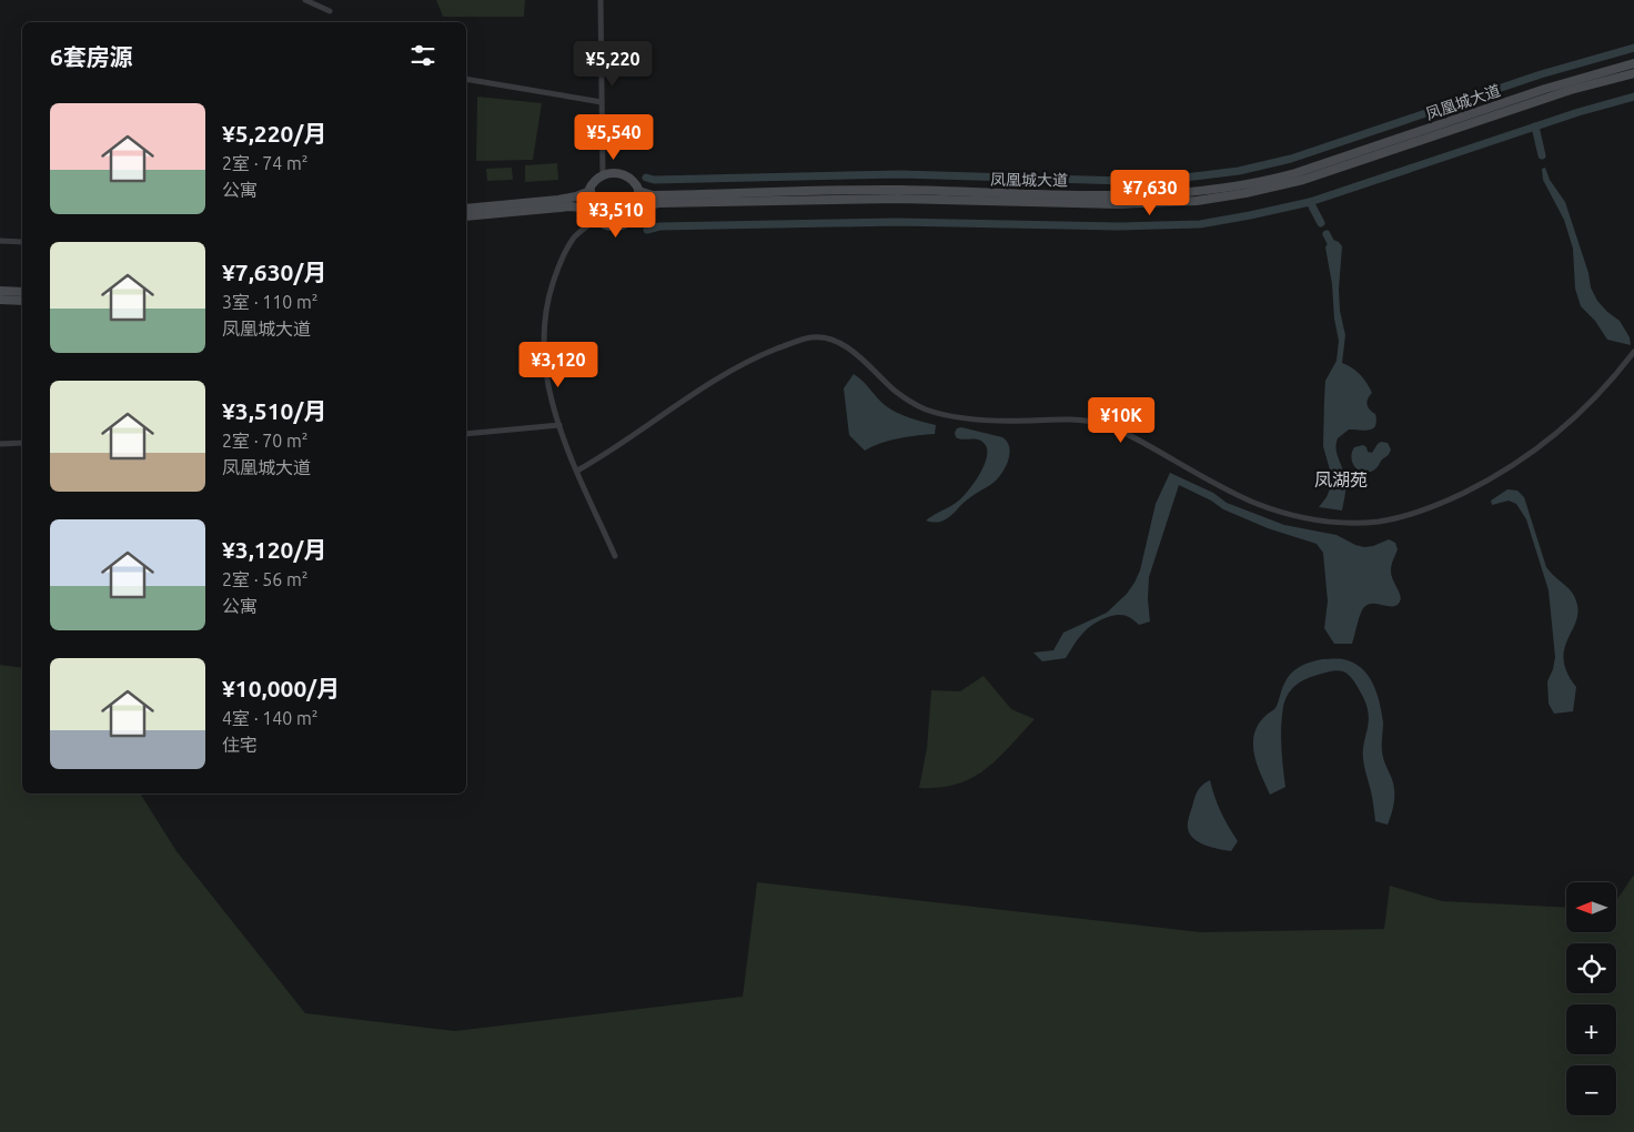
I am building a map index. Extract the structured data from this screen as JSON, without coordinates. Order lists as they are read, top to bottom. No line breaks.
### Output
{"streets":{"main road":["凤凰城大道"]},"districts":["凤湖苑"],"north":"left","page":{"heading":"6套房源","price":["¥5,220","¥5,540","¥7,630","¥3,510","¥3,120","¥10K"],"list":[{"name":"¥5,220/月","note":"2室 · 74 m² · 公寓"},{"name":"¥7,630/月","note":"3室 · 110 m² · 凤凰城大道"},{"name":"¥3,510/月","note":"2室 · 70 m² · 凤凰城大道"},{"name":"¥3,120/月","note":"2室 · 56 m² · 公寓"},{"name":"¥10,000/月","note":"4室 · 140 m² · 住宅"}],"map_buttons":["+","−"]}}
